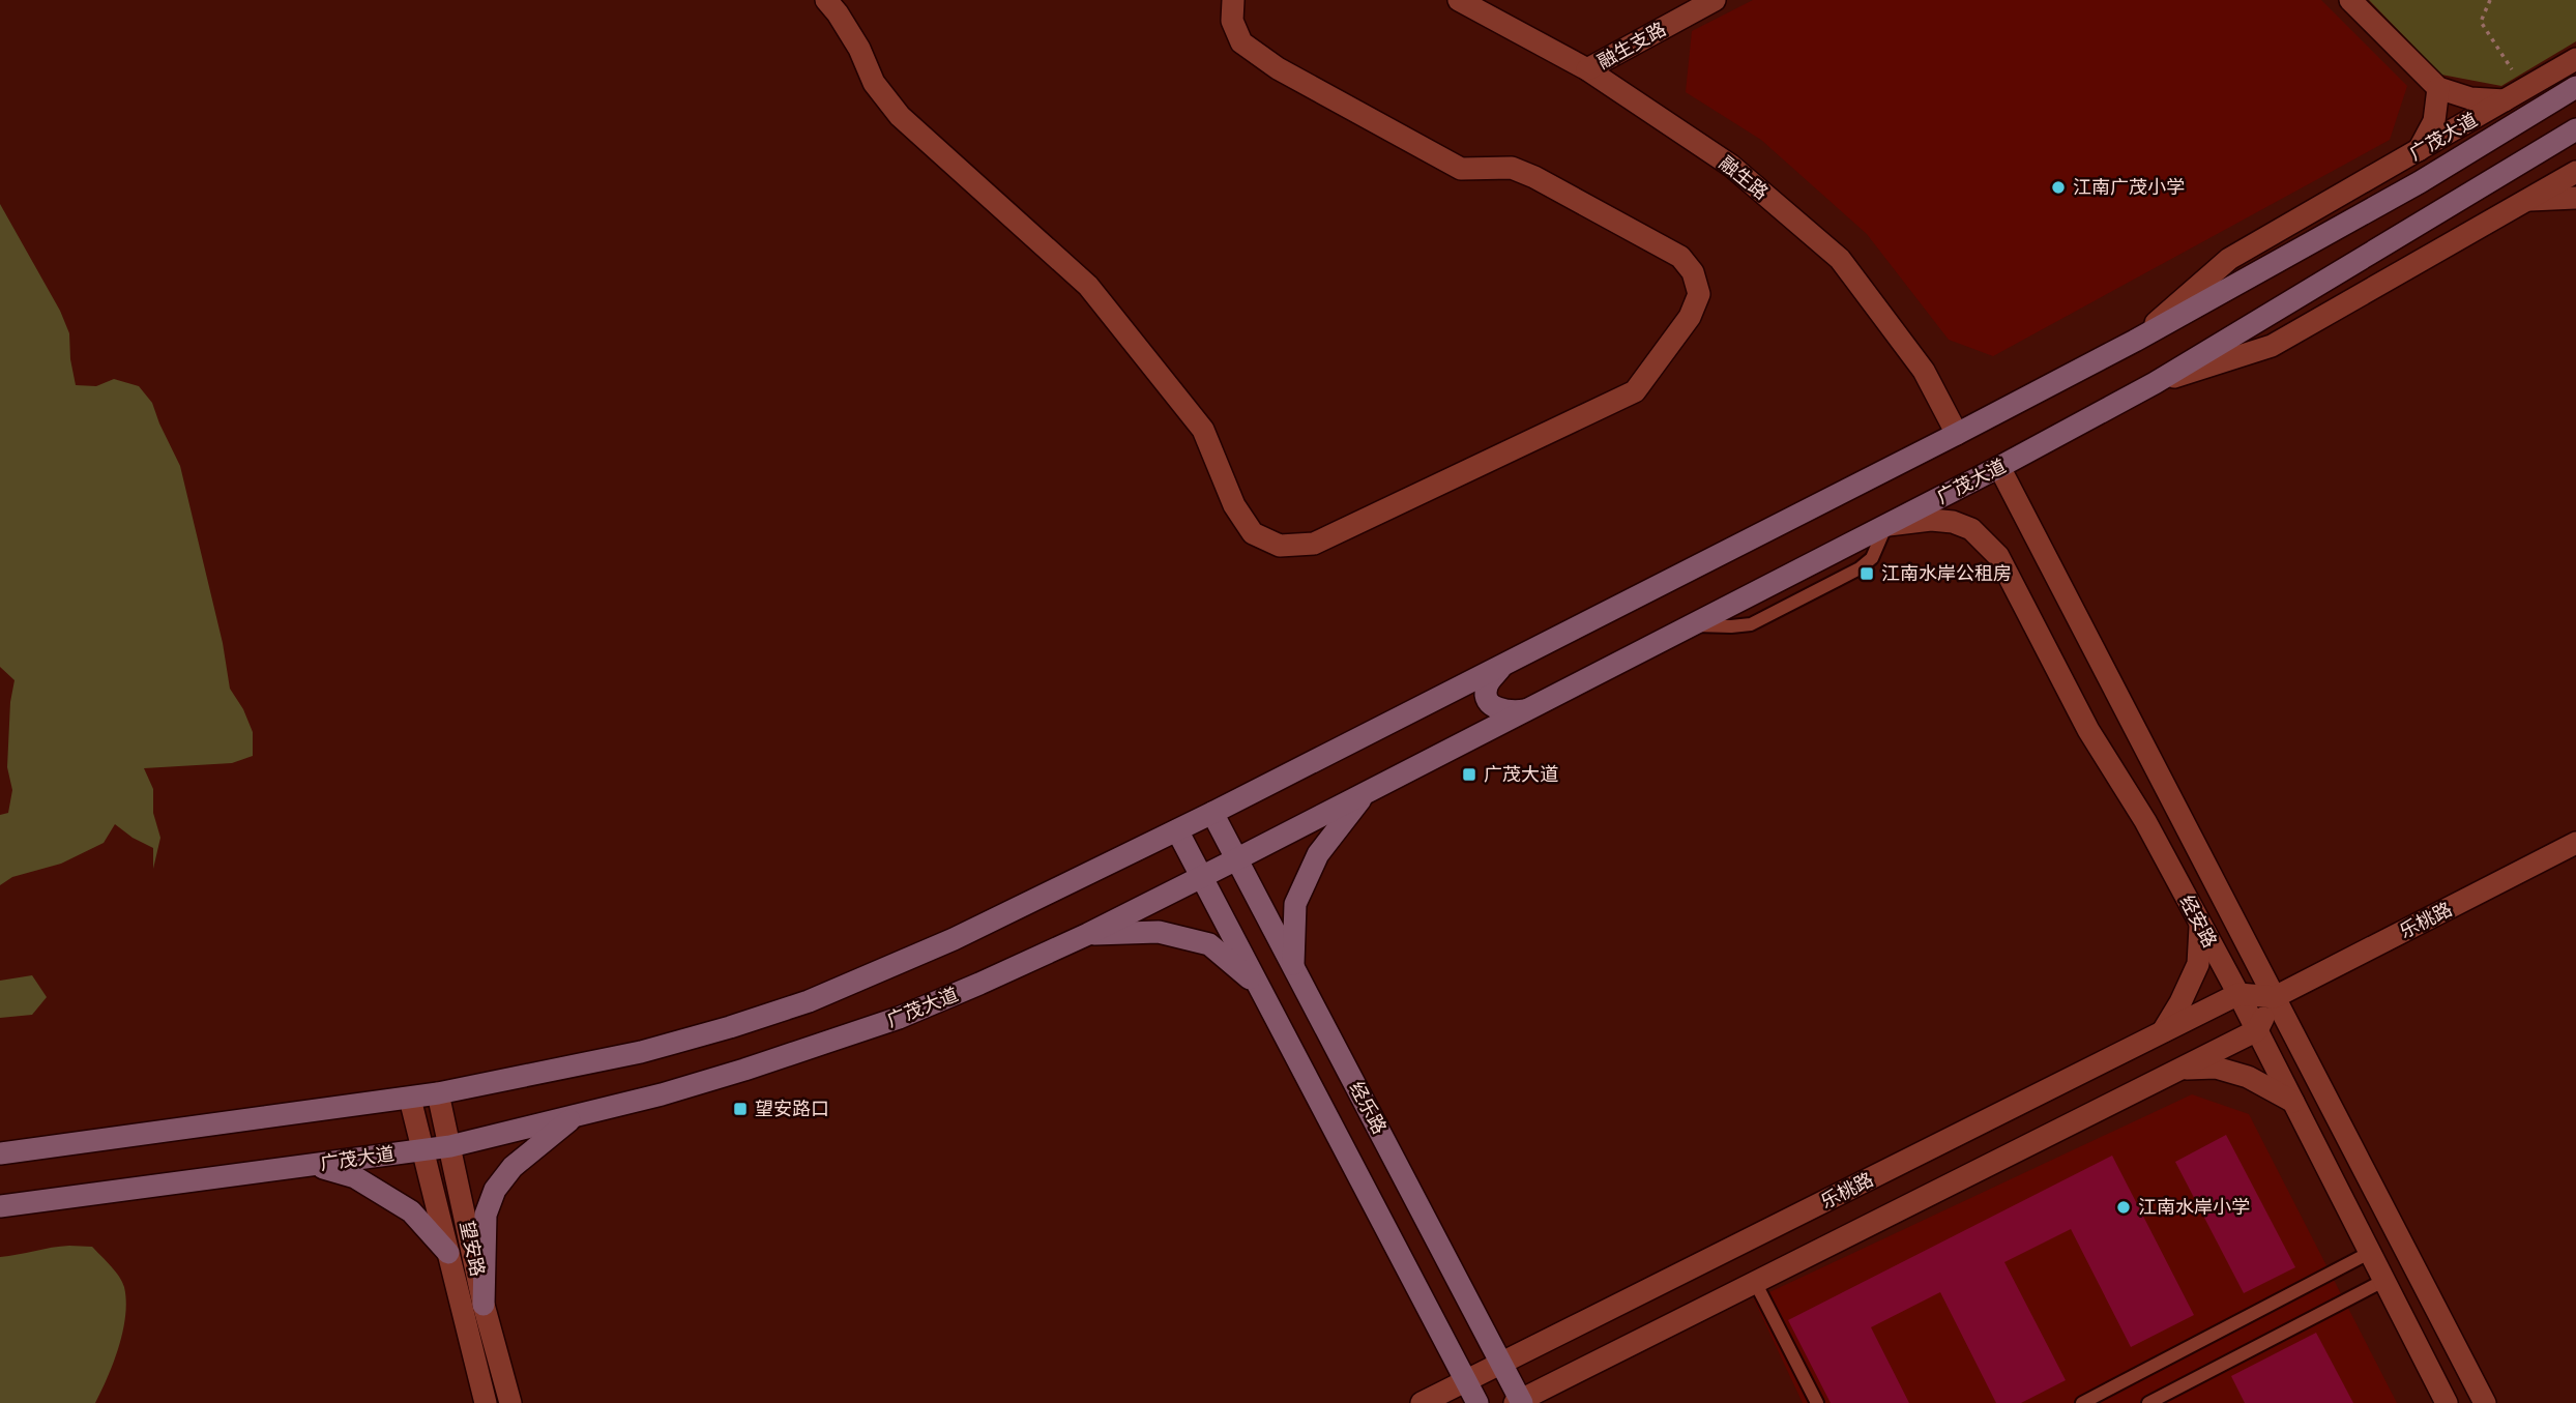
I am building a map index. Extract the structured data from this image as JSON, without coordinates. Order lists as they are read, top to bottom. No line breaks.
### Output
{"streets":{"main road":["广茂大道","经乐路"],"street":["融生支路","融生路","乐桃路","经安路","望安路"]},"crossings":[["融生支路","融生路"],["广茂大道","融生路"],["广茂大道","经安路"],["广茂大道","经乐路"],["广茂大道","望安路"],["乐桃路","经安路"],["乐桃路","经乐路"]],"places":{"other":["江南广茂小学","江南水岸小学"],"transit":["江南水岸公租房","广茂大道","望安路口"]}}
